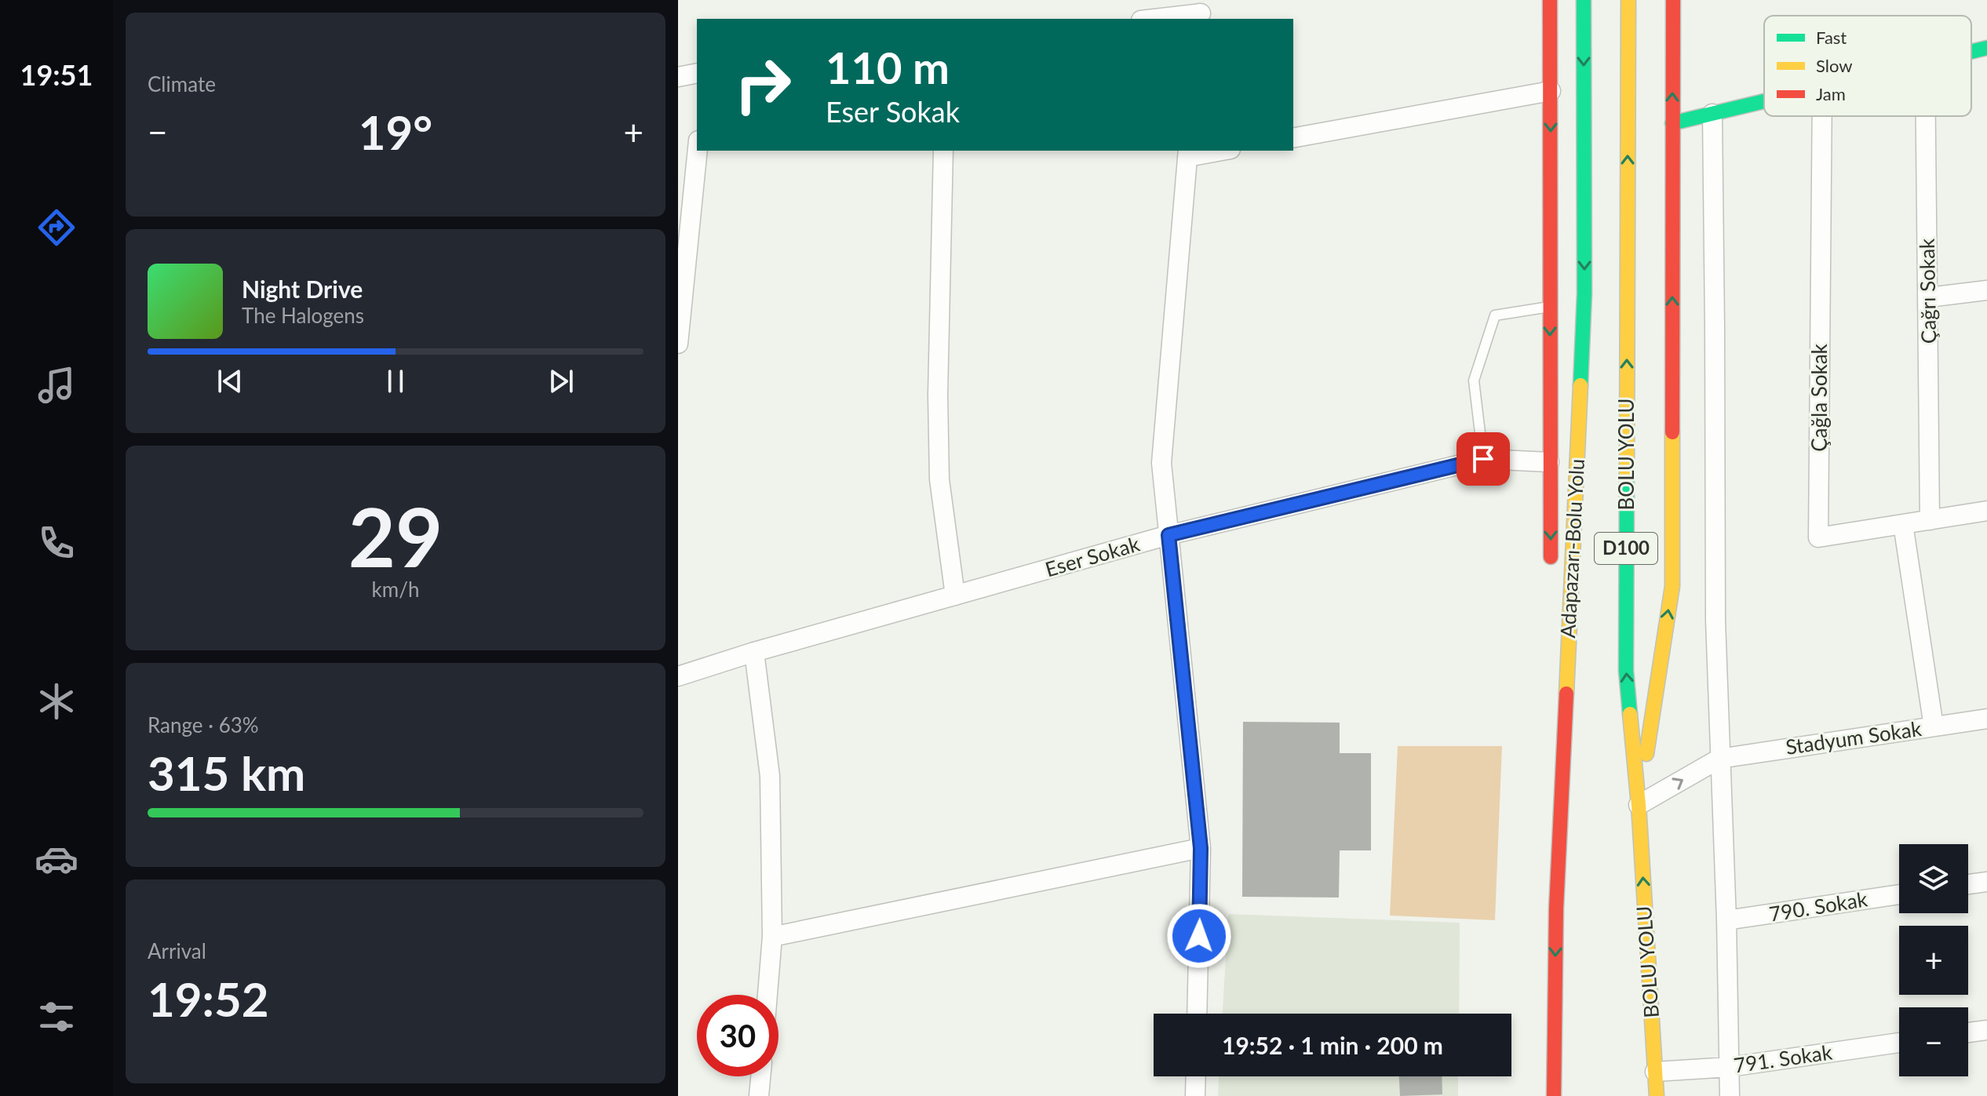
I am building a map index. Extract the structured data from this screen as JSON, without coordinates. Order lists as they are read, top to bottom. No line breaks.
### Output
{"streets":{"main road":["BOLU YOLU","Adapazarı-Bolu Yolu","D100"],"street":["Çağrı Sokak","Çağla Sokak","Eser Sokak","Stadyum Sokak","790. Sokak","791. Sokak"]},"crossings":[["Çağrı Sokak","Çağla Sokak"],["BOLU YOLU","791. Sokak"]],"legend":["Fast","Slow","Jam"],"page":{"tabs":"19:51","tile":["Climate",["29","km/h"],["Range · 63%","315 km"],["Arrival","19:52"]],"turn":["110 m","Eser Sokak"],"heat":["−","19°","+"],"song":["Night Drive","The Halogens"],"map_buttons":["+","−"],"limit":"30","trip":"19:52 · 1 min · 200 m"}}
